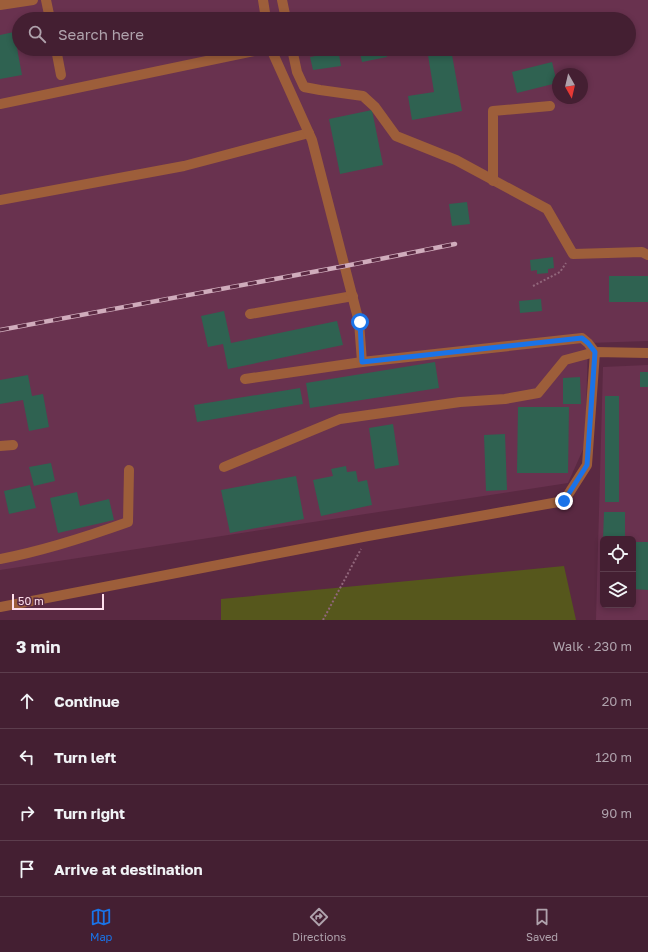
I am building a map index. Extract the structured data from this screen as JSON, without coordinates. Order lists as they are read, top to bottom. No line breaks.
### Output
{"scale_bar":"50 m","north":"bottom","page":{"search":"Search here","scale":"50 m","heading":["3 min","Walk · 230 m"],"list":[["Continue","20 m"],["Turn left","120 m"],["Turn right","90 m"],"Arrive at destination"],"nav":["Map","Directions","Saved"]}}
